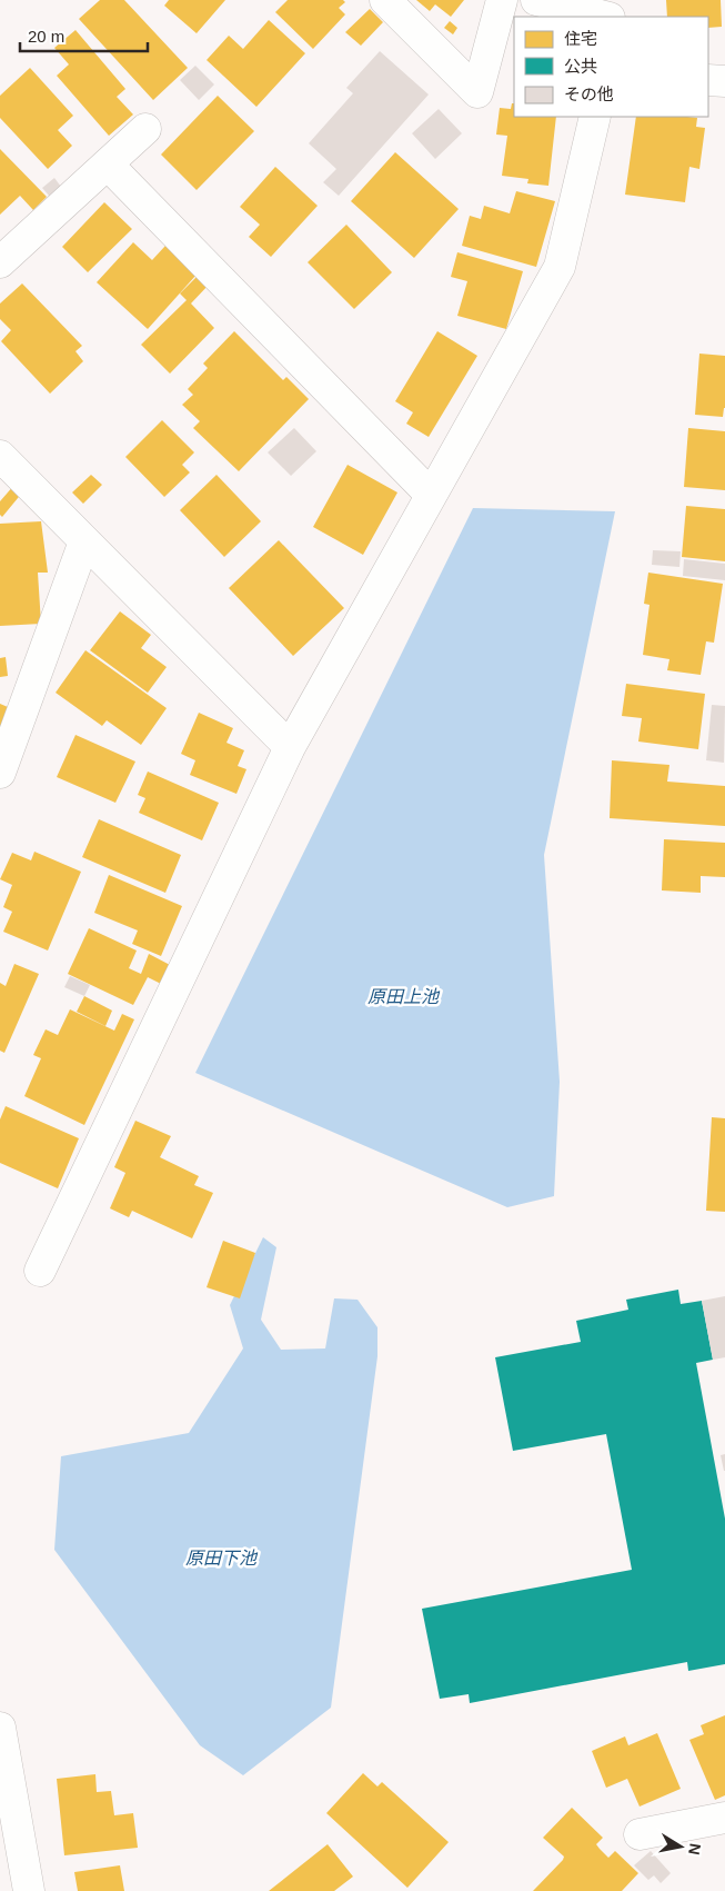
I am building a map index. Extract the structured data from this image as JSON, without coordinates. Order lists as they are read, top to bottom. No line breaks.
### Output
{"water":["原田上池","原田下池"],"legend":["住宅","公共","その他"],"scale_bar":"20 m","north":"right"}
